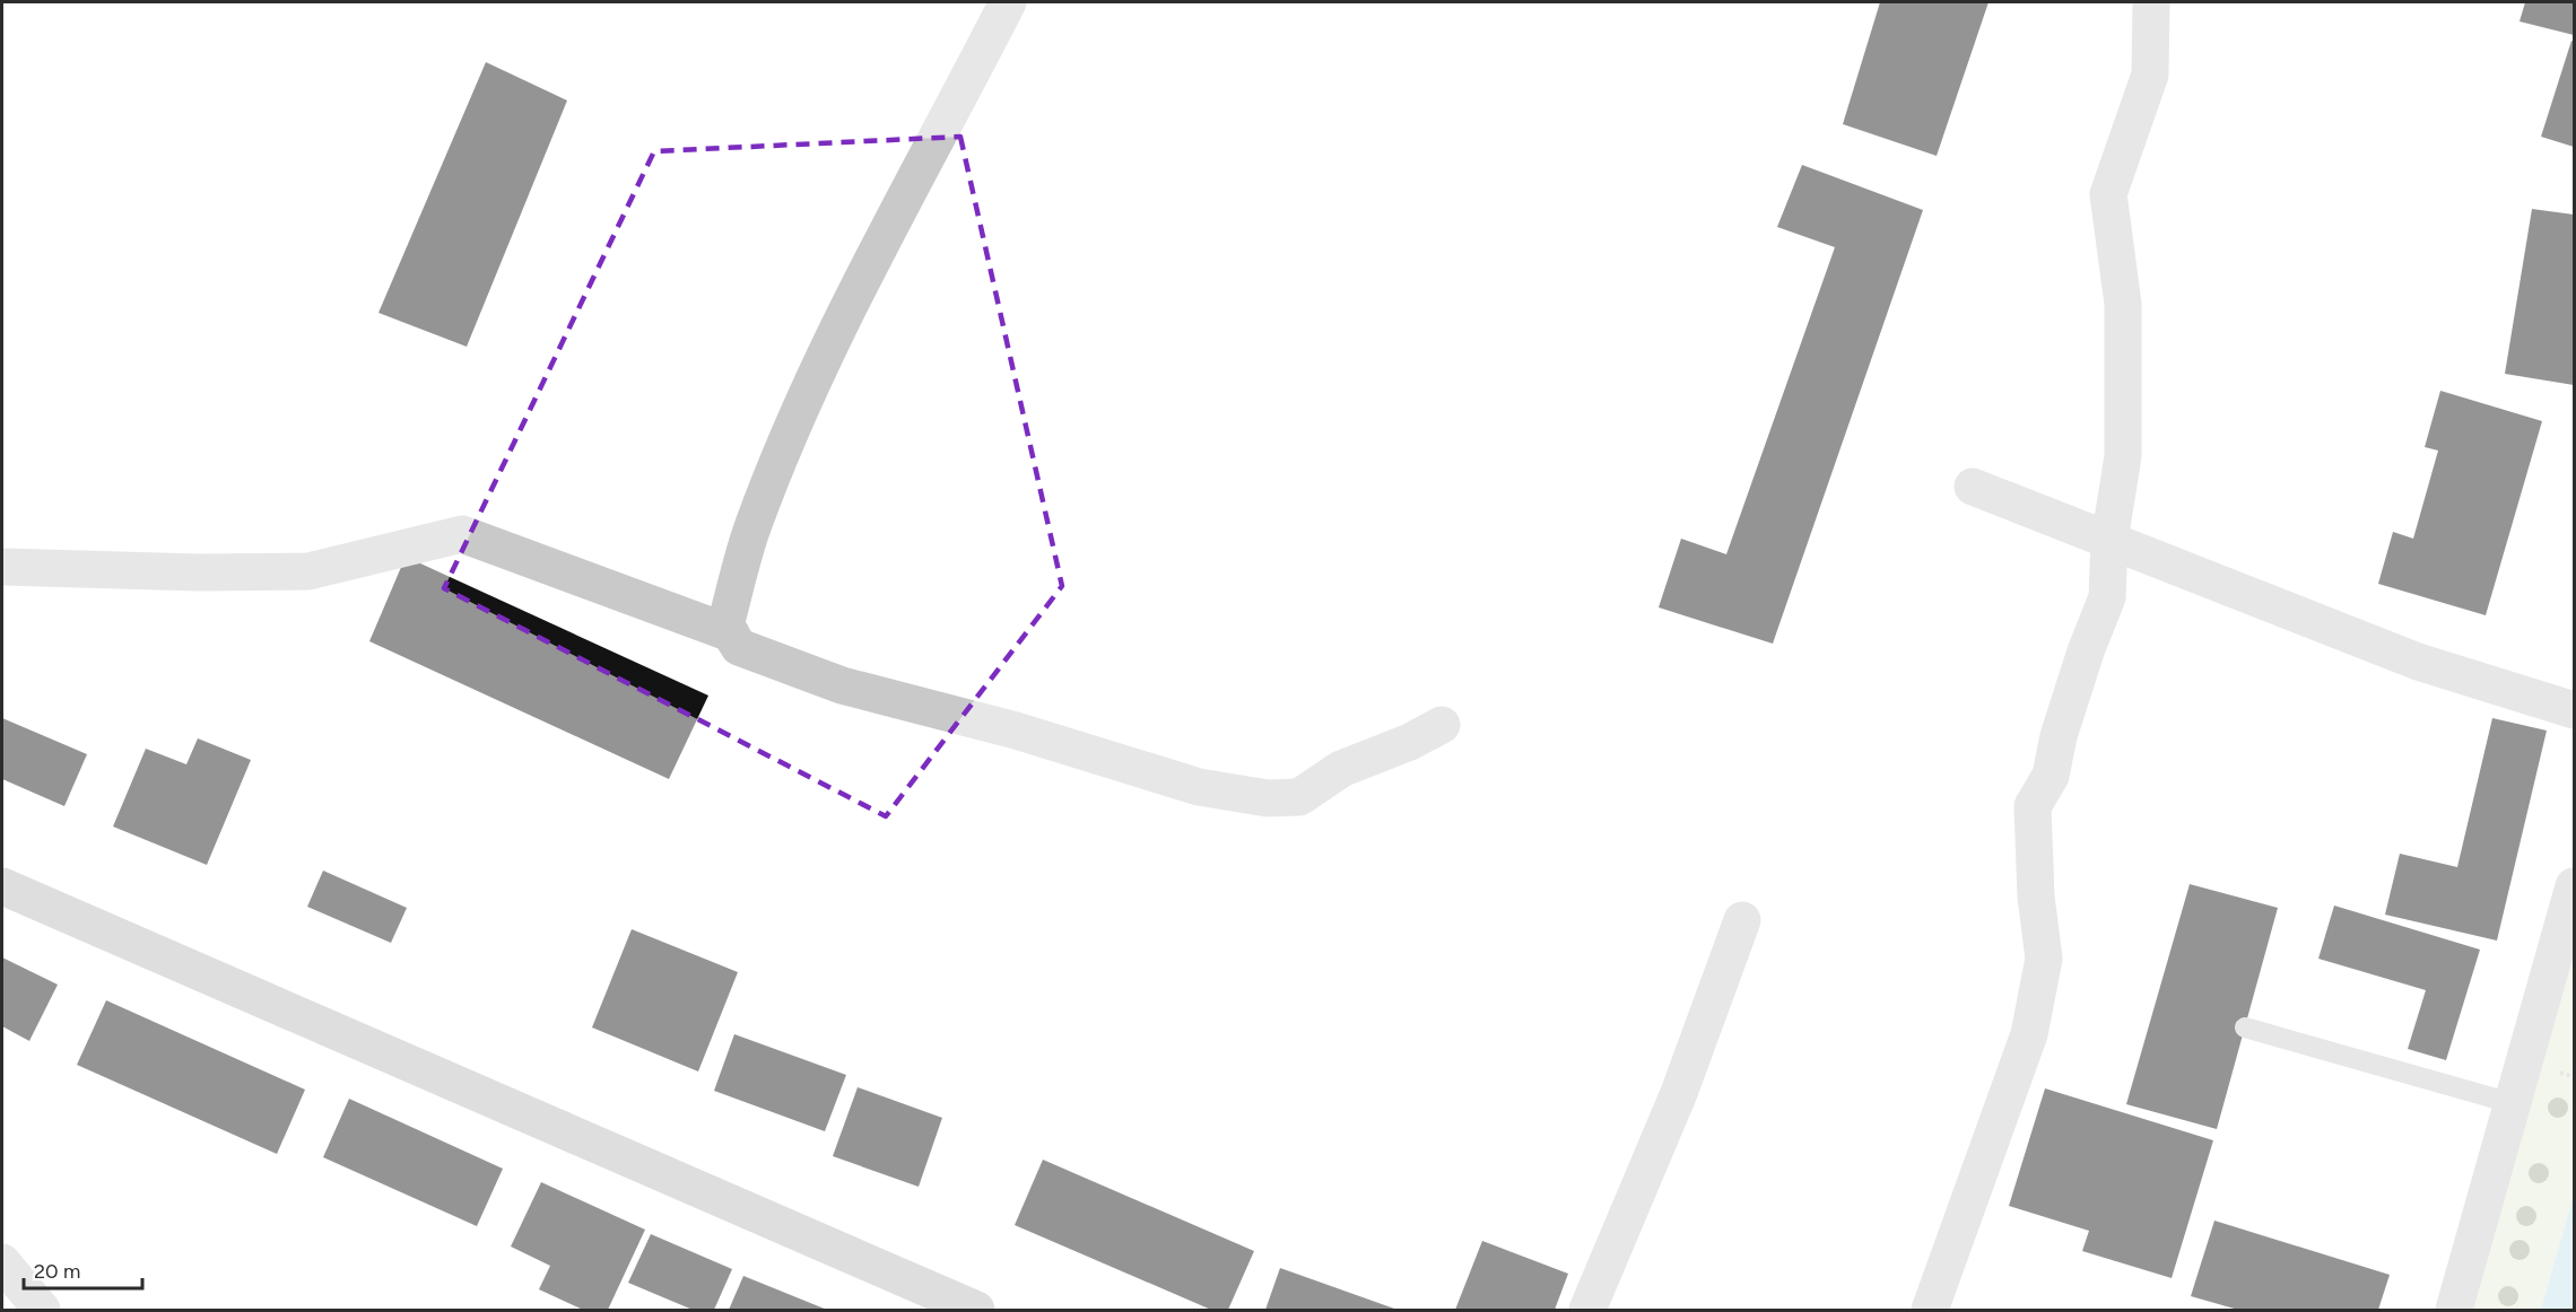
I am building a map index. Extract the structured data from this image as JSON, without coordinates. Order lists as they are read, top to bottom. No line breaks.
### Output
{"scale_bar":"20 m"}
